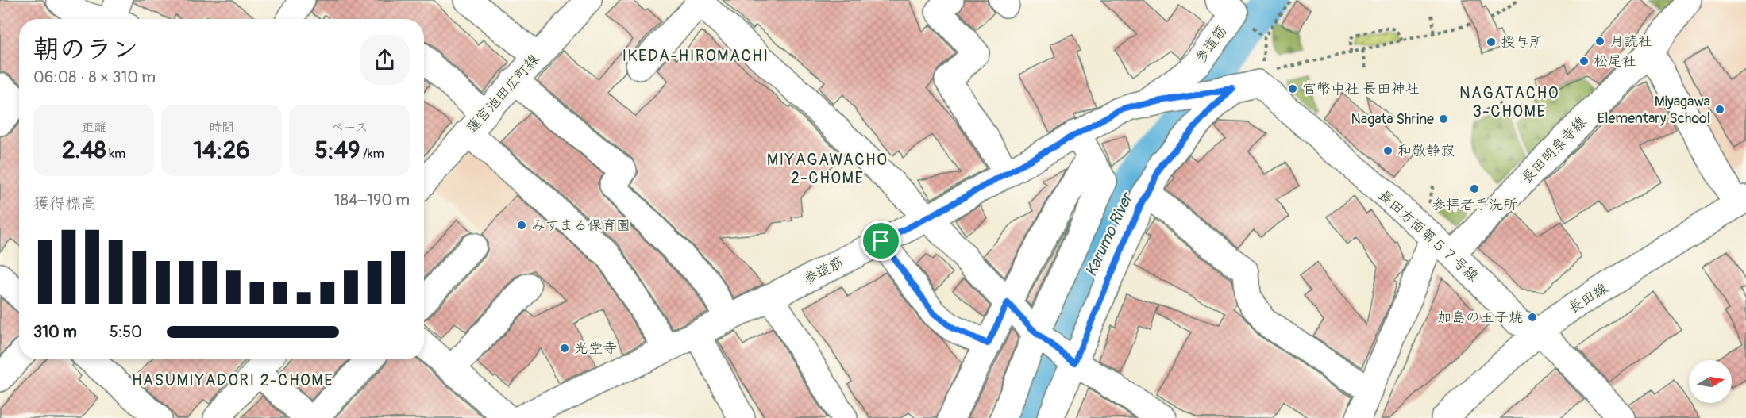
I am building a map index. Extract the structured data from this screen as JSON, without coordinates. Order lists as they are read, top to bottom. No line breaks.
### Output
{"streets":{"street":["参道筋","蓮宮池田広町線","長田明泉寺線","長田方面第５７号線","長田線"]},"crossings":[["長田明泉寺線","長田方面第５７号線"],["長田方面第５７号線","長田線"]],"districts":["IKEDA-HIROMACHI","NAGATACHO 3-CHOME","MIYAGAWACHO 2-CHOME","HASUMIYADORI 2-CHOME"],"water":["Karumo River"],"places":["月読社","授与所","松尾社","官幣中社 長田神社","Miyagawa Elementary School","Nagata Shrine","和敬静寂","参拝者手洗所","みすまる保育園","加島の玉子焼","光堂寺"],"north":"right","page":{"heading":["朝のラン","06:08 · 8 × 310 m"],"stats":[["距離","2.48 km"],["時間","14:26"],["ペース","5:49 /km"]],"chart":["獲得標高","184–190 m"],"list":[{"name":"310 m","note":"5:50"}]}}
